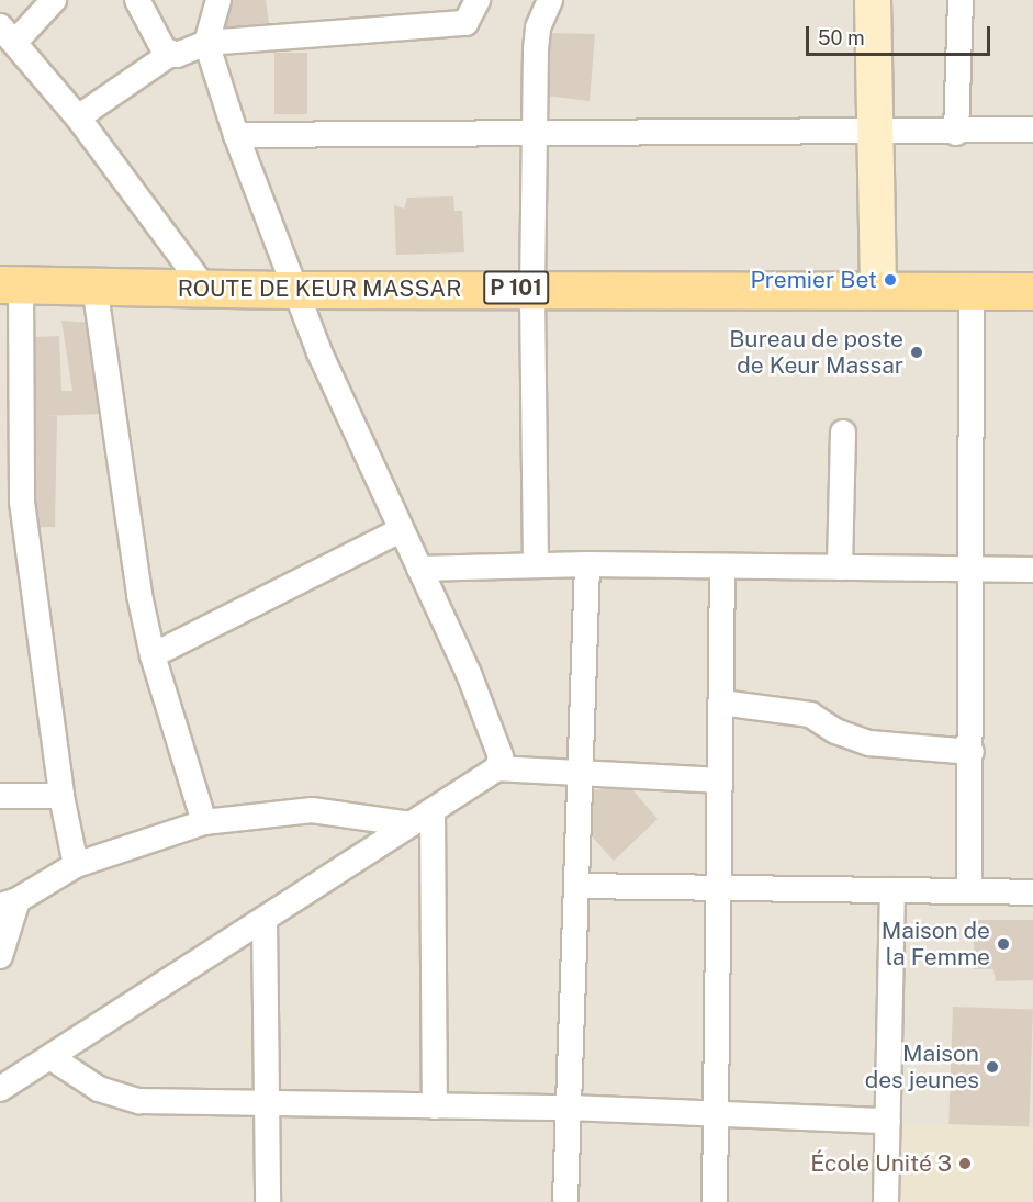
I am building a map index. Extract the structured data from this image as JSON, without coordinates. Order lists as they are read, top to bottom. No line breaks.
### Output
{"streets":{"main road":["P 101","ROUTE DE KEUR MASSAR"]},"places":["Premier Bet","Bureau de poste de Keur Massar","Maison de la Femme","Maison des jeunes","École Unité 3"],"scale_bar":"50 m"}
